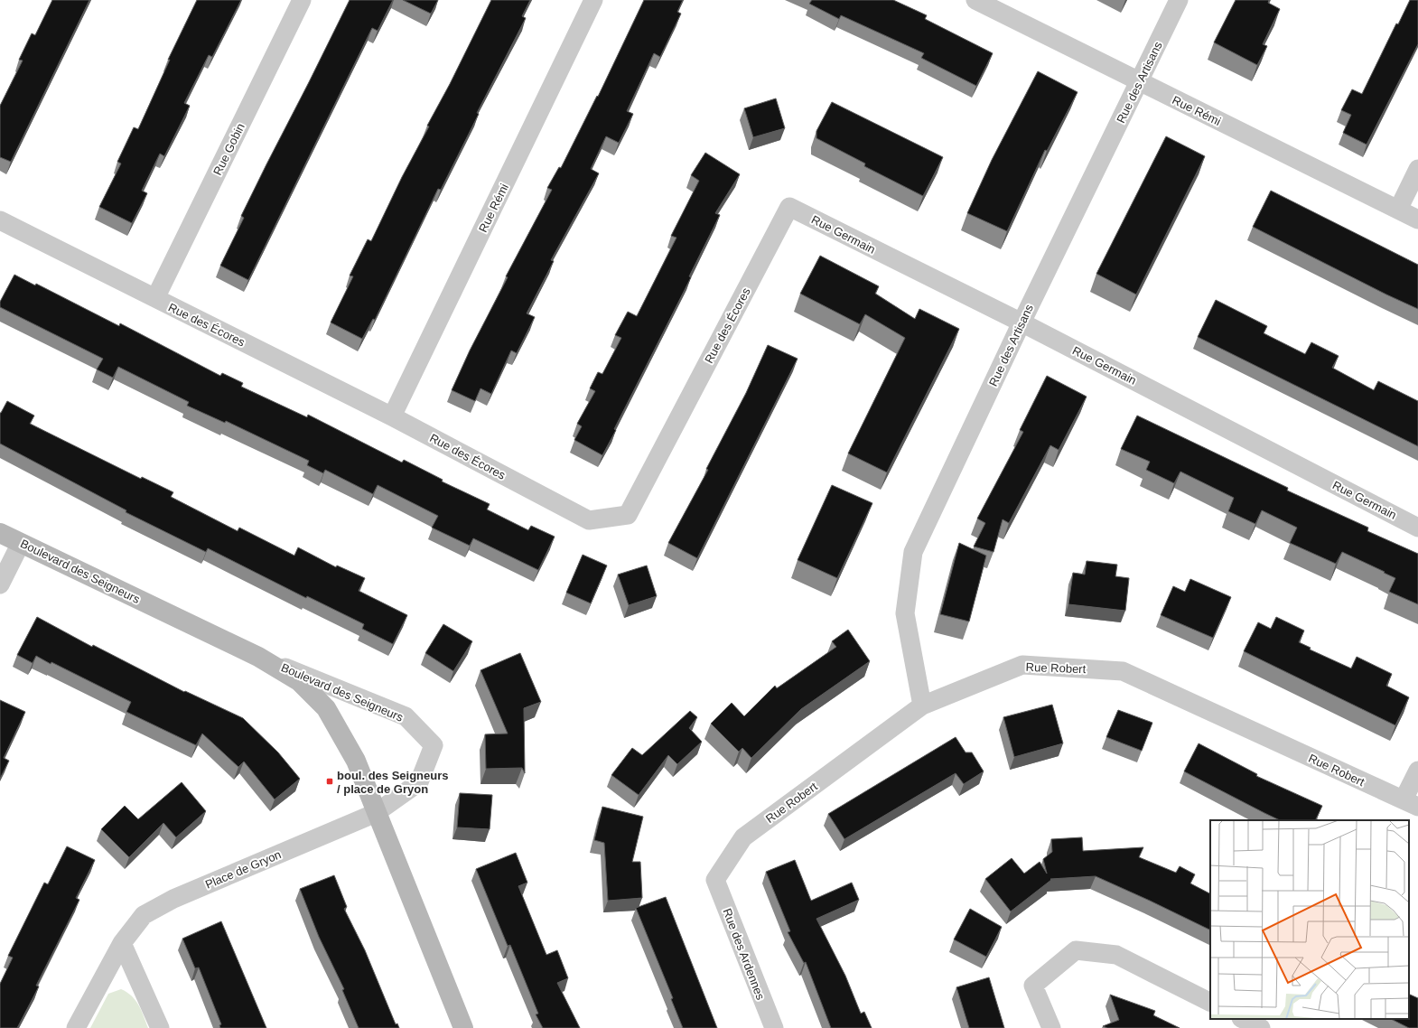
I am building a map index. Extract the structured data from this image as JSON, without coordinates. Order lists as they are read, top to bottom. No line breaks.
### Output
{"streets":{"street":["Rue des Artisans","Rue Rémi","Rue Gobin","Rue Germain","Rue des Écores","Boulevard des Seigneurs","Rue Robert","Place de Gryon","Rue des Ardennes"]},"crossings":[["Rue des Artisans","Rue Rémi"],["Rue des Artisans","Rue Germain"],["Rue des Artisans","Rue Robert"],["Rue Rémi","Rue des Écores"],["Rue Gobin","Rue des Écores"],["Rue Germain","Rue des Écores"],["Boulevard des Seigneurs","Place de Gryon"],["Rue Robert","Rue des Ardennes"]],"places":{"transit":["boul. des Seigneurs / place de Gryon"]}}
